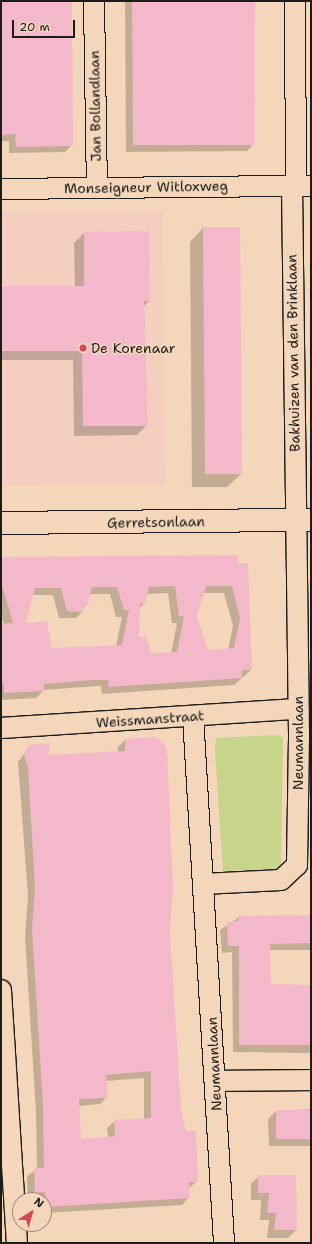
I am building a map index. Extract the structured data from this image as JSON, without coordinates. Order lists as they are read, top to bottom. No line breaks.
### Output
{"streets":{"street":["Jan Bollandlaan","Monseigneur Witloxweg","Bakhuizen van den Brinklaan","Gerretsonlaan","Weissmanstraat","Neumannlaan"]},"crossings":[["Jan Bollandlaan","Monseigneur Witloxweg"],["Monseigneur Witloxweg","Bakhuizen van den Brinklaan"],["Bakhuizen van den Brinklaan","Gerretsonlaan"],["Bakhuizen van den Brinklaan","Neumannlaan"],["Gerretsonlaan","Neumannlaan"],["Weissmanstraat","Neumannlaan"]],"places":["De Korenaar"],"scale_bar":"20 m","north":"top right"}
